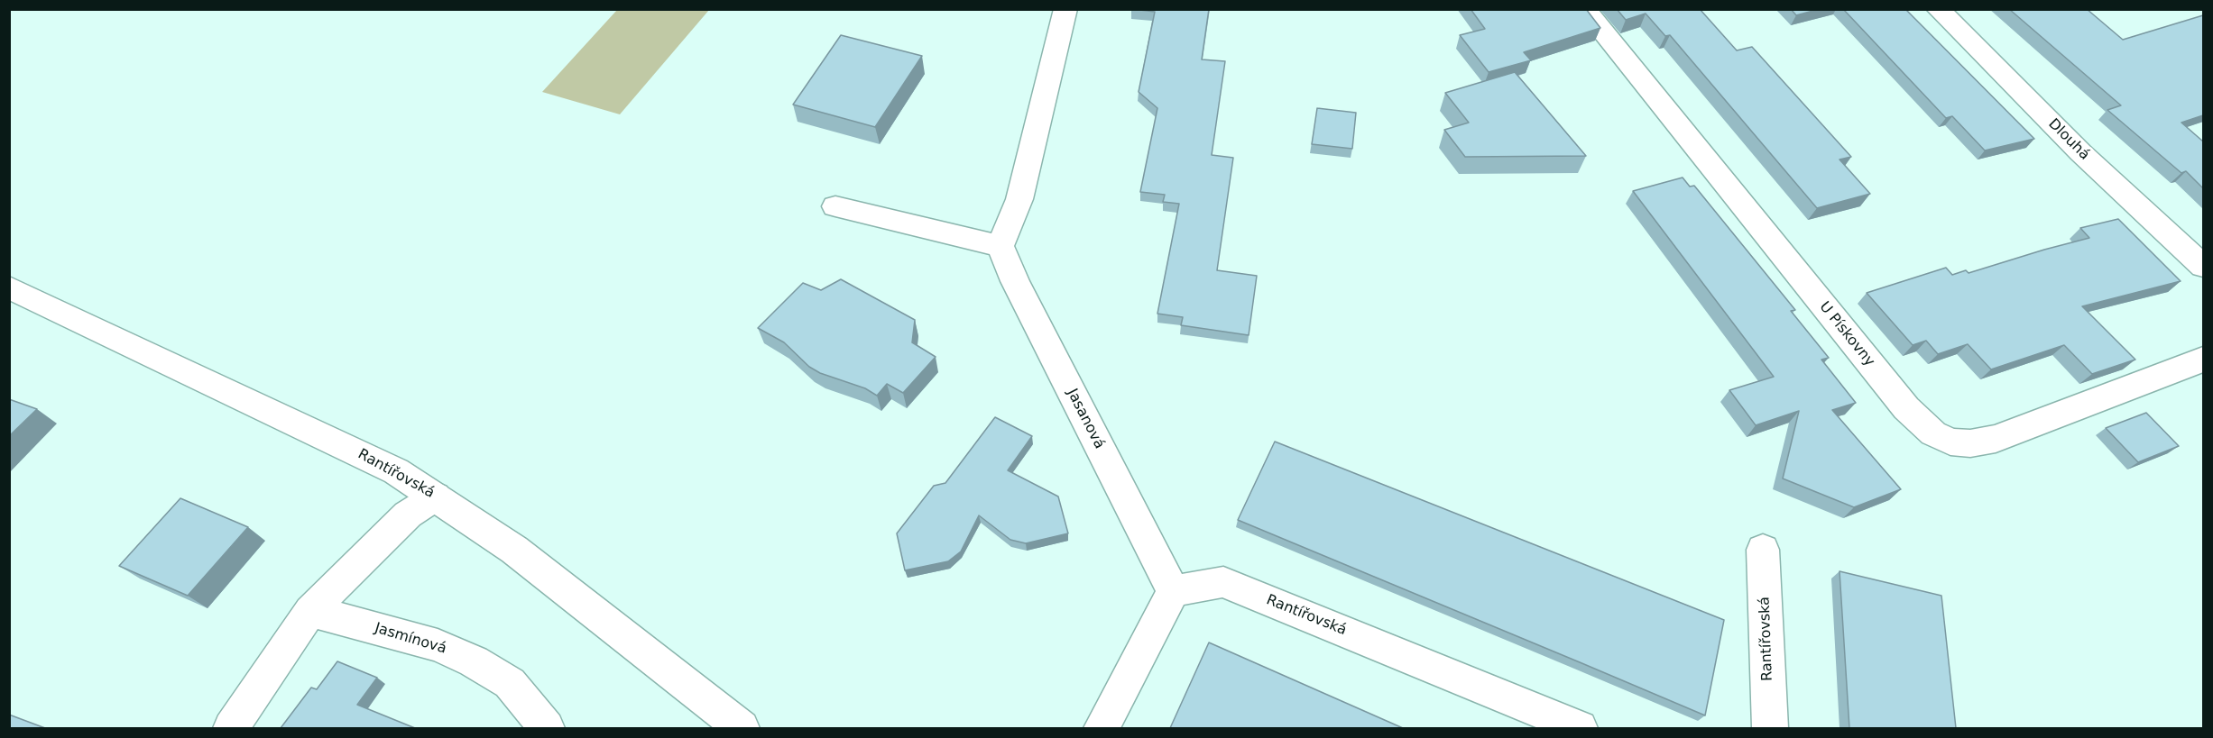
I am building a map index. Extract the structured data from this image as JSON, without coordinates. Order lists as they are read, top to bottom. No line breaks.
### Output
{"streets":{"street":["Dlouhá","U Pískovny","Jasanová","Rantířovská","Jasmínová"]},"crossings":[["Jasanová","Rantířovská"]]}
